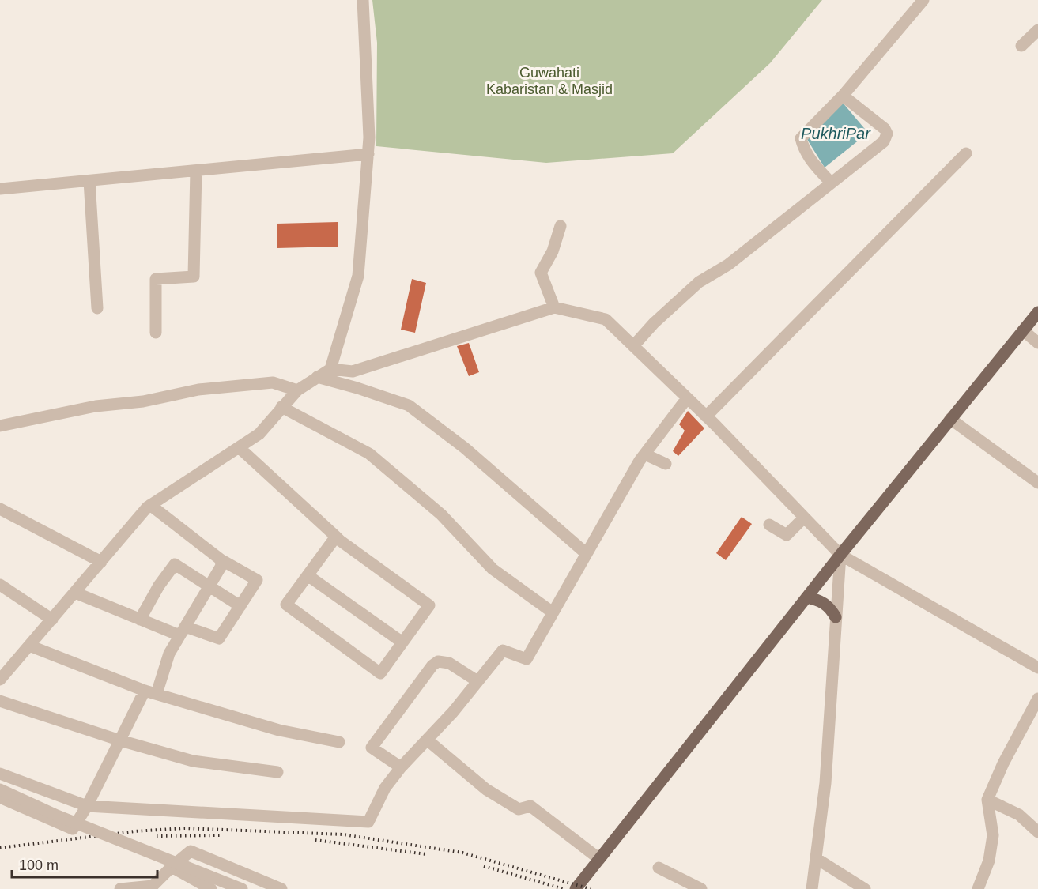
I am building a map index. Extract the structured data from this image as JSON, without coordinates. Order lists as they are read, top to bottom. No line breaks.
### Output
{"water":["PukhriPar"],"parks":["Guwahati Kabaristan & Masjid"],"scale_bar":"100 m"}
